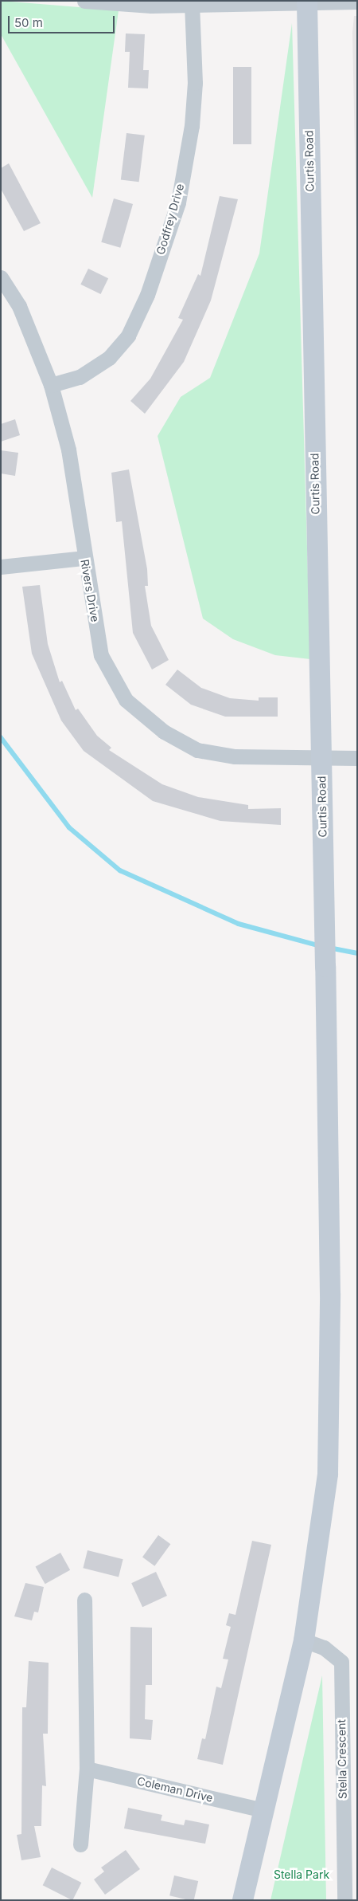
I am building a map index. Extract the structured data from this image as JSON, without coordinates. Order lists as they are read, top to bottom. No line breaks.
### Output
{"streets":{"main road":["Curtis Road"],"street":["Godfrey Drive","Rivers Drive","Stella Crescent","Coleman Drive"]},"crossings":[["Curtis Road","Rivers Drive"],["Curtis Road","Stella Crescent"],["Curtis Road","Coleman Drive"],["Godfrey Drive","Rivers Drive"]],"parks":["Stella Park"],"scale_bar":"50 m"}
